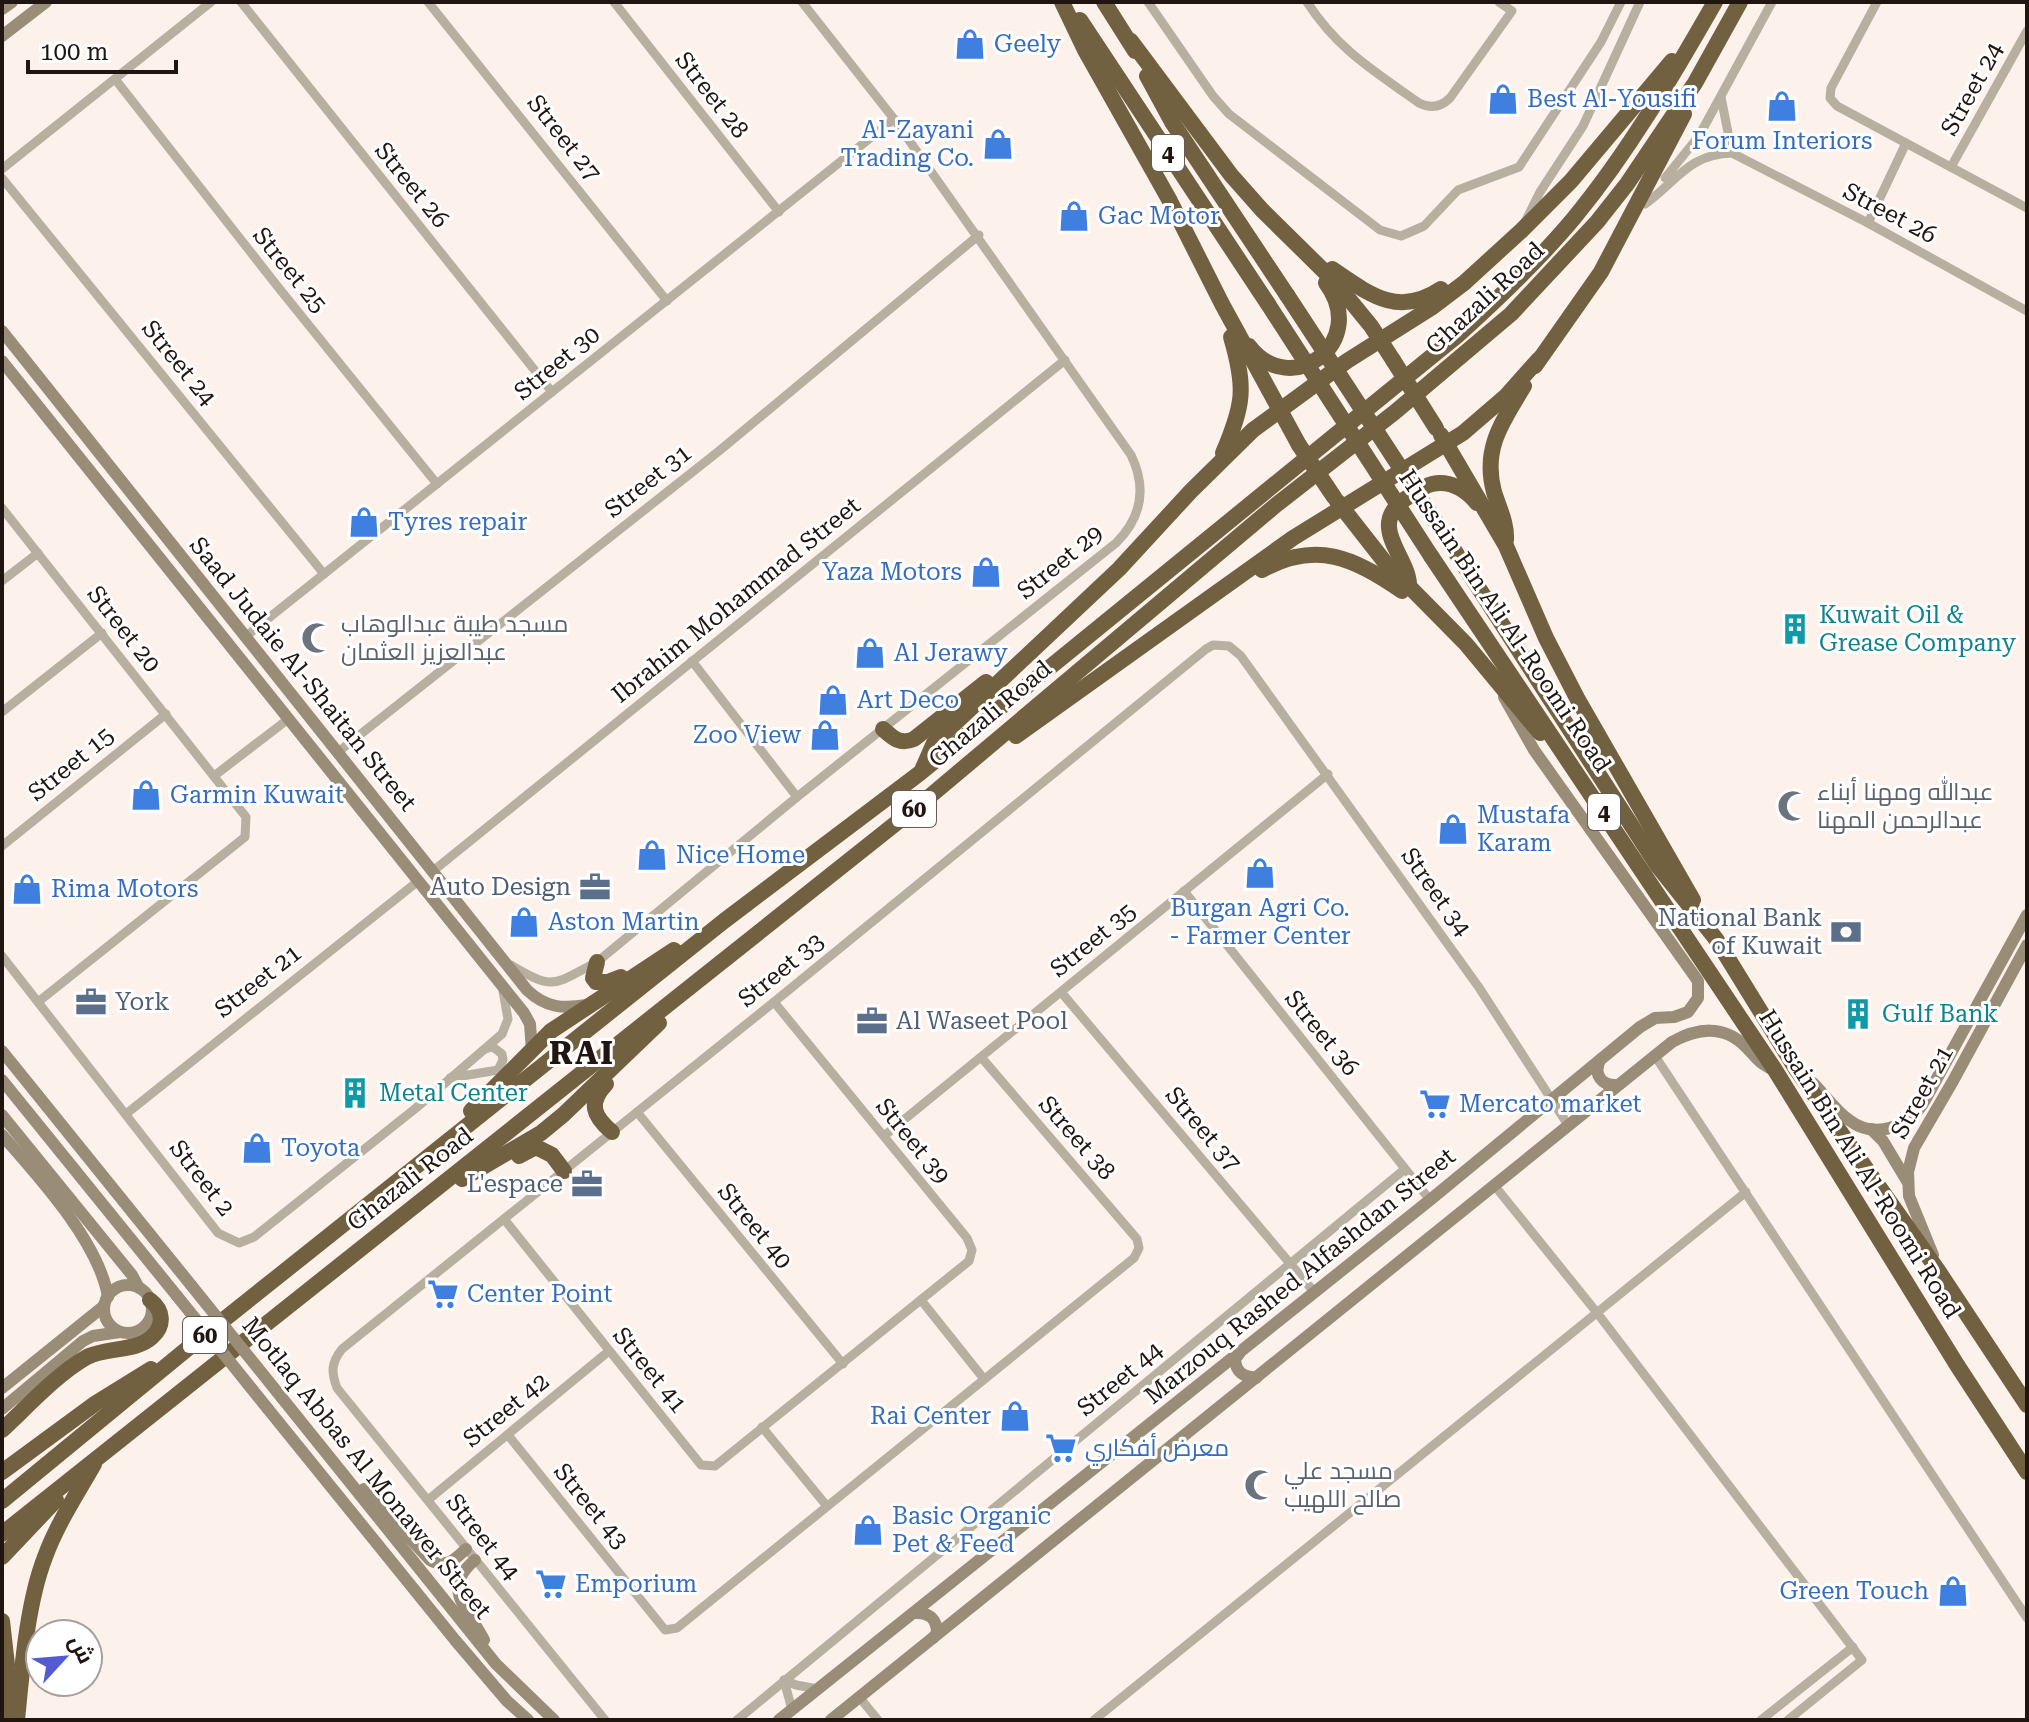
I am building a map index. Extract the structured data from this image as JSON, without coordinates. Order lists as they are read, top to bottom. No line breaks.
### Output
{"streets":{"highway":["4","Ghazali Road","Hussain Bin Ali Al-Roomi Road","60"],"street":["Street 24","Street 28","Street 27","Street 26","Street 25","Street 30","Street 31","Street 29","Ibrahim Mohammad Street","Street 20","Saad Judaie Al-Shaitan Street","Street 15","Street 34","Street 35","Street 33","Street 21","Street 36","Street 37","Street 38","Street 39","Street 2","Street 40","Marzouq Rashed Alfashdan Street","Street 41","Street 44","Street 42","Motlaq Abbas Al Monawer Street","Street 43"]},"crossings":[["Street 24","Street 26"],["Street 24","Street 30"],["Street 28","Street 30"],["Street 27","Street 30"],["Street 26","Street 30"],["Street 25","Street 30"],["Street 30","Street 29"],["Street 30","Saad Judaie Al-Shaitan Street"],["Street 31","Street 29"],["Street 31","Saad Judaie Al-Shaitan Street"],["Street 29","Ibrahim Mohammad Street"],["Street 29","Saad Judaie Al-Shaitan Street"],["Ibrahim Mohammad Street","Saad Judaie Al-Shaitan Street"],["Hussain Bin Ali Al-Roomi Road","Street 21"],["Street 20","Street 15"],["Street 20","Street 2"],["Saad Judaie Al-Shaitan Street","Street 21"],["Saad Judaie Al-Shaitan Street","Street 2"],["Street 34","Street 35"],["Street 34","Street 33"],["Street 34","Marzouq Rashed Alfashdan Street"],["Street 35","Street 36"],["Street 35","Street 37"],["Street 35","Street 38"],["Street 35","Street 39"],["Street 33","Street 39"],["Street 33","Street 40"],["Street 33","Street 41"],["Street 33","Street 44"],["Street 21","Street 2"],["Street 36","Marzouq Rashed Alfashdan Street"],["Street 36","Street 44"],["Street 37","Marzouq Rashed Alfashdan Street"],["Street 37","Street 44"],["Street 38","Street 43"],["Street 39","Street 40"],["Street 39","Street 41"],["Street 41","Street 42"],["Street 44","Street 42"],["Street 42","Street 43"]],"districts":["RAI"],"places":{"shop":["Geely","Best Al-Yousifi","Forum Interiors","Al-Zayani Trading Co.","Gac Motor","Tyres repair","Yaza Motors","Al Jerawy","Art Deco","Zoo View","Garmin Kuwait","Mustafa Karam","Nice Home","Burgan Agri Co. - Farmer Center","Rima Motors","Aston Martin","Toyota","Rai Center","Basic Organic Pet & Feed","Green Touch"],"building":["Kuwait Oil & Grease Company","Gulf Bank","Metal Center"],"mosque":["مسجد طيبة عبدالوهاب عبدالعزيز العثمان","عبدالله ومهنا أبناء عبدالرحمن المهنا","مسجد علي صالح اللهيب"],"office":["Auto Design","York","Al Waseet Pool","L'espace"],"bank":["National Bank of Kuwait"],"supermarket":["Mercato market","Center Point","معرض أفكاري","Emporium"]},"scale_bar":"100 m","north":"top right"}
